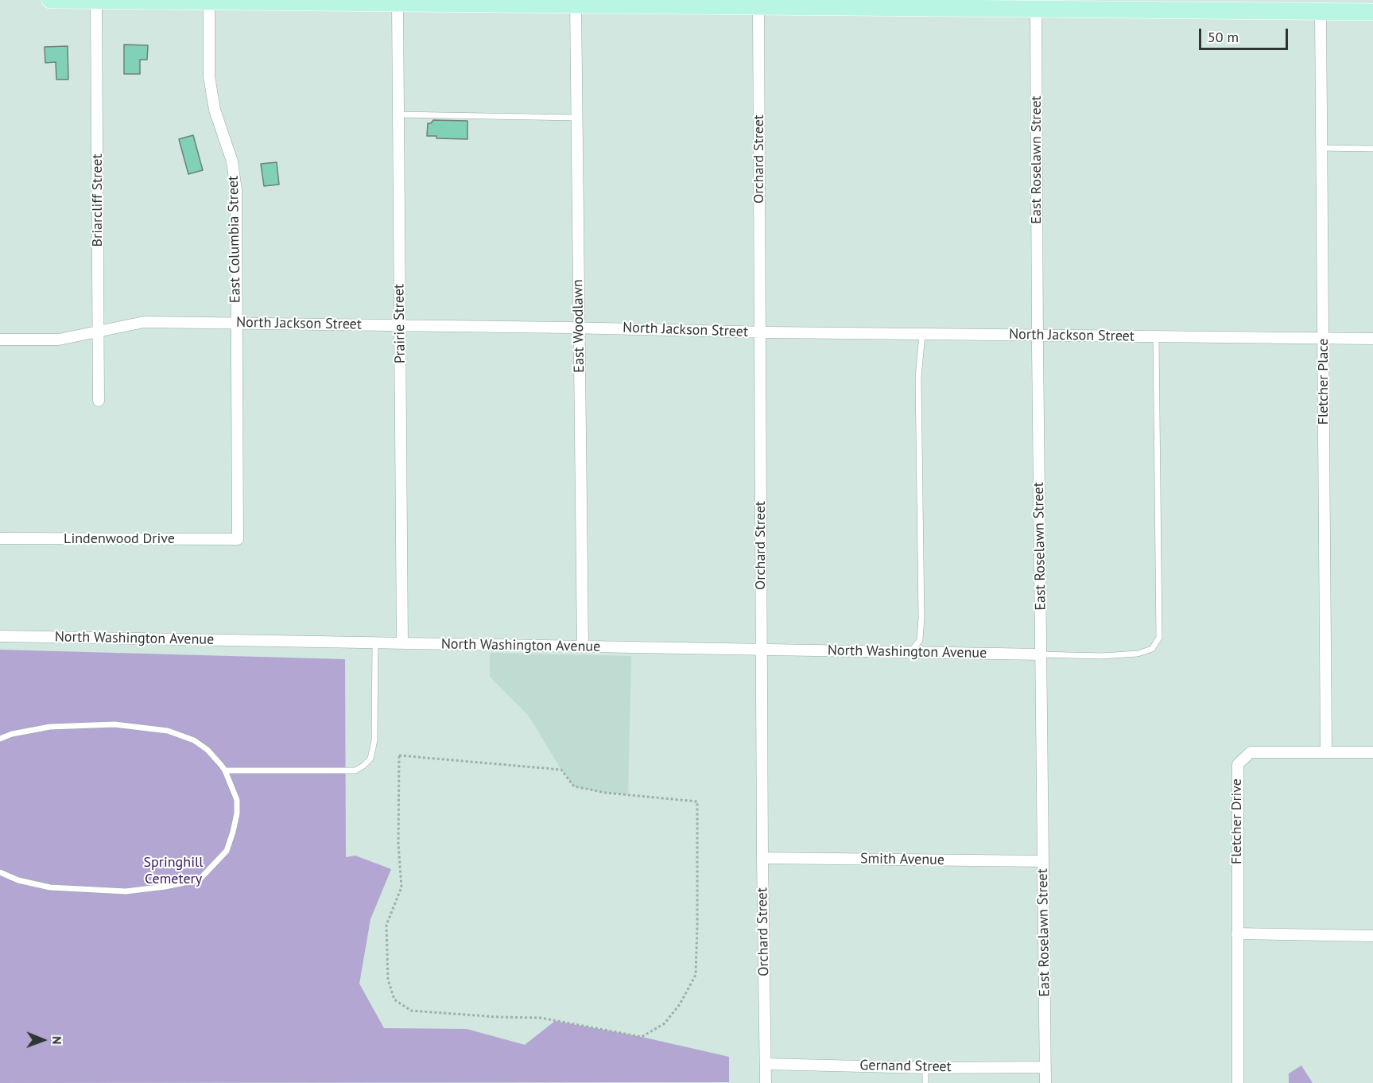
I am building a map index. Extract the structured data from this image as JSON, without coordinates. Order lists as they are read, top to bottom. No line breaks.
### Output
{"streets":{"street":["Orchard Street","East Roselawn Street","Briarcliff Street","East Columbia Street","North Jackson Street","Prairie Street","East Woodlawn","Fletcher Place","Lindenwood Drive","North Washington Avenue","Fletcher Drive","Smith Avenue","Gernand Street"]},"crossings":[["Orchard Street","North Jackson Street"],["Orchard Street","North Washington Avenue"],["Orchard Street","Smith Avenue"],["Orchard Street","Gernand Street"],["East Roselawn Street","North Jackson Street"],["East Roselawn Street","North Washington Avenue"],["East Roselawn Street","Smith Avenue"],["East Roselawn Street","Gernand Street"],["Briarcliff Street","North Jackson Street"],["East Columbia Street","North Jackson Street"],["East Columbia Street","Lindenwood Drive"],["North Jackson Street","Prairie Street"],["North Jackson Street","East Woodlawn"],["North Jackson Street","Fletcher Place"],["Prairie Street","North Washington Avenue"],["East Woodlawn","North Washington Avenue"],["Fletcher Place","Fletcher Drive"]],"parks":["Springhill Cemetery"],"scale_bar":"50 m","north":"right"}
